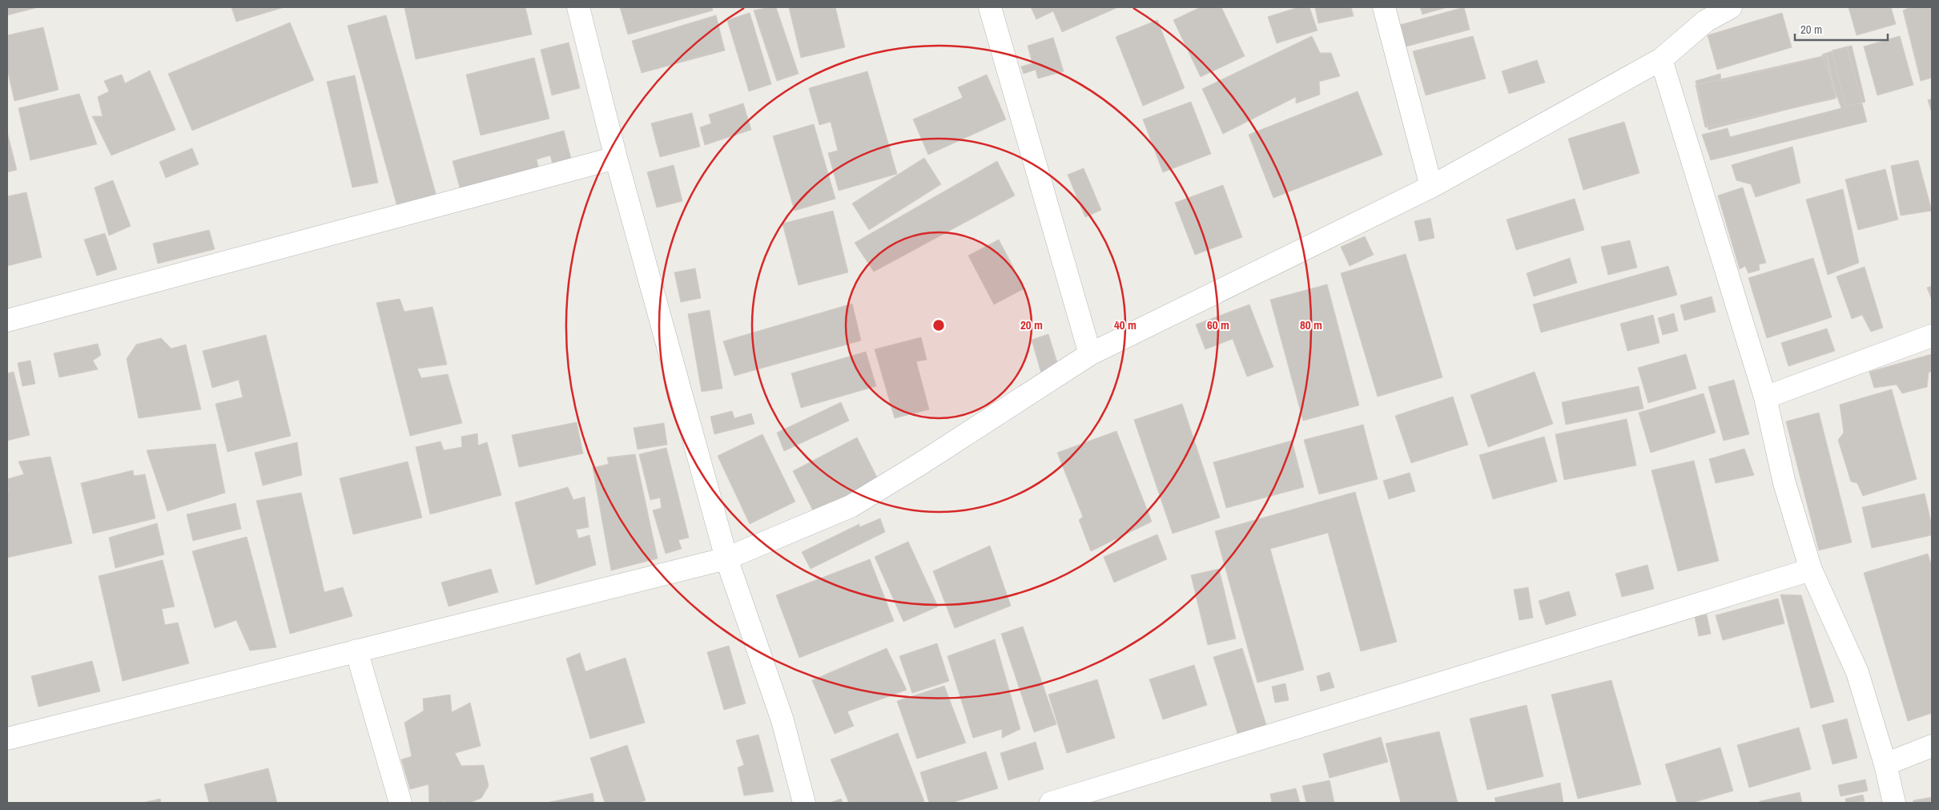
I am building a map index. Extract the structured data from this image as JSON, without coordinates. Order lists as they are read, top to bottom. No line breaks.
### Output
{"scale_bar":"20 m","rings":["20 m","40 m","60 m","80 m"]}
